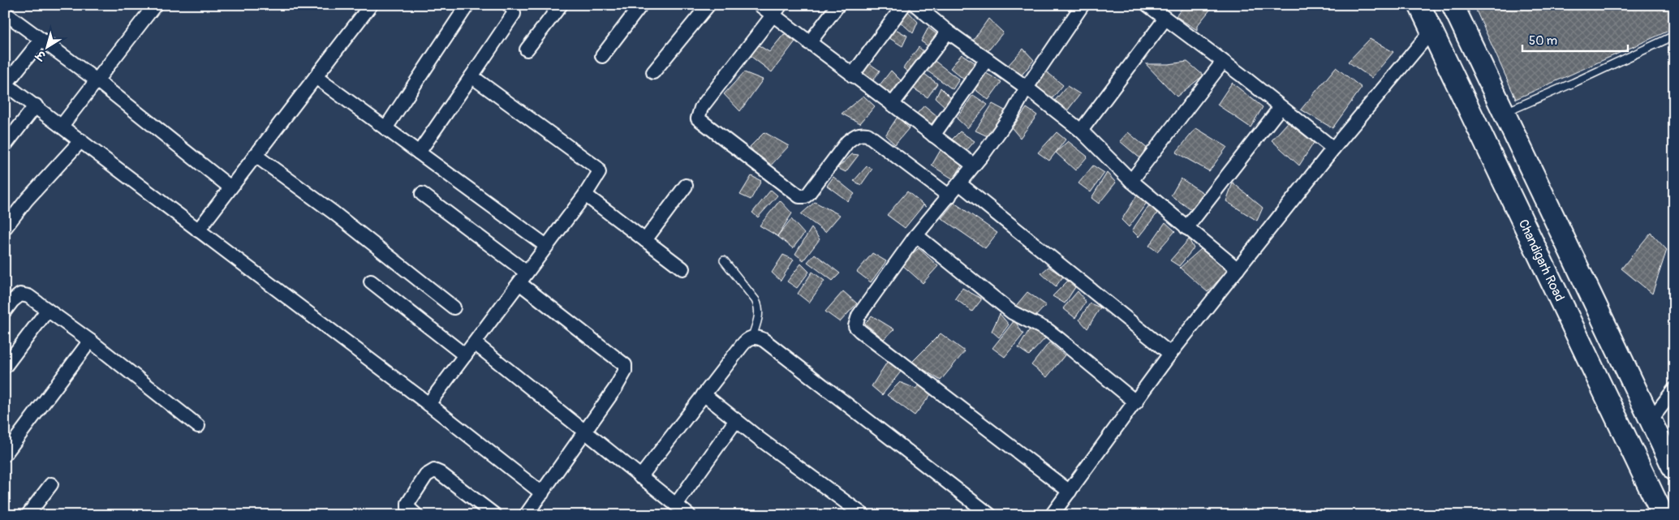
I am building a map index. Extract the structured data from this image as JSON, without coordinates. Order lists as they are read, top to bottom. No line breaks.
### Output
{"streets":{"main road":["Chandigarh Road"]},"scale_bar":"50 m","north":"bottom left"}
